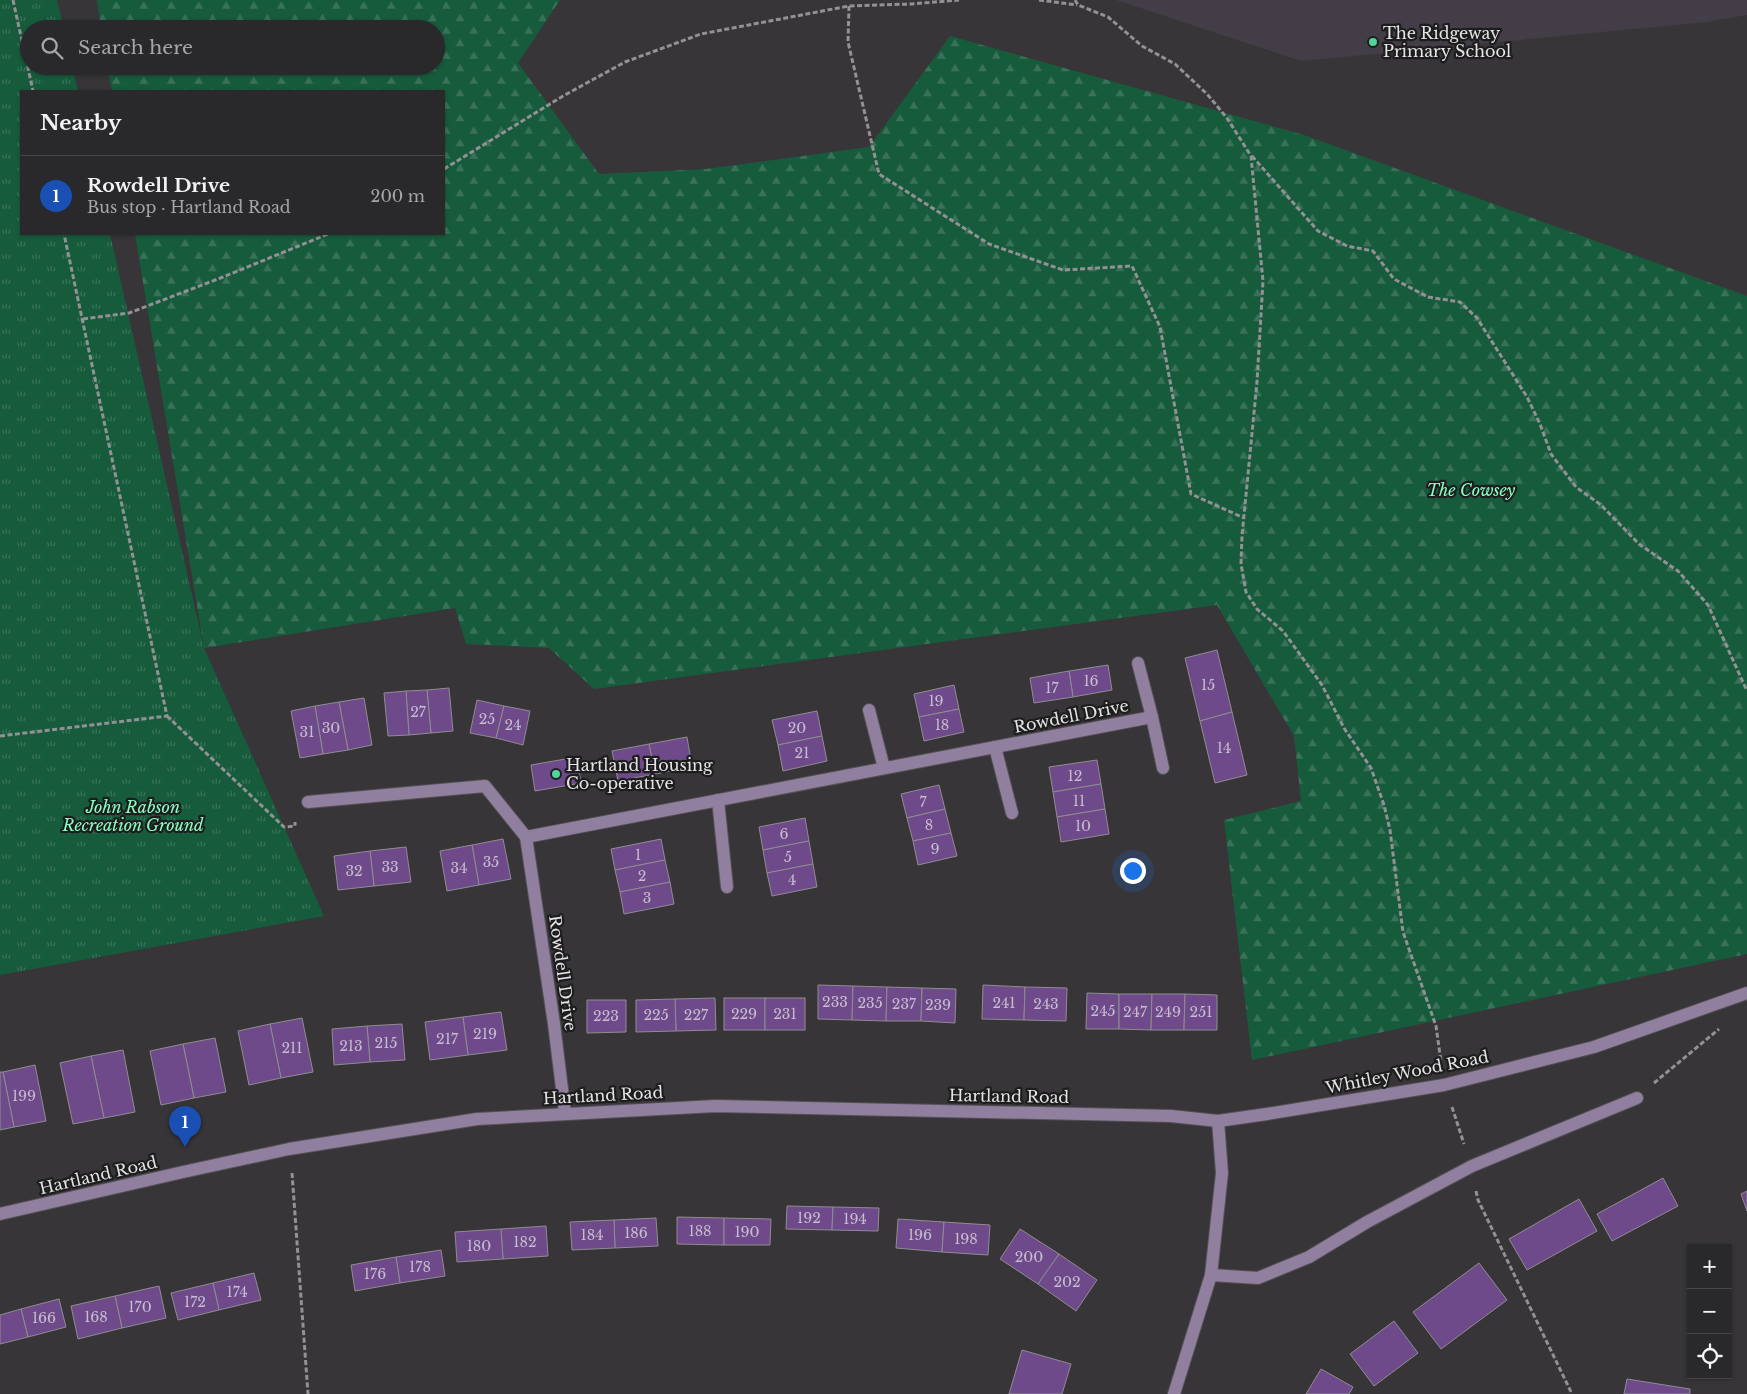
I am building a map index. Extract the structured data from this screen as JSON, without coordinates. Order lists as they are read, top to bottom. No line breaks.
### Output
{"streets":{"street":["Rowdell Drive","Whitley Wood Road","Hartland Road"]},"crossings":[["Rowdell Drive","Hartland Road"],["Whitley Wood Road","Hartland Road"]],"parks":["The Cowsey","John Rabson Recreation Ground"],"places":["The Ridgeway Primary School","Hartland Housing Co-operative"],"house_numbers":["16","15","17","19","27","25","24","18","30","20","31","14","21","12","11","7","8","10","6","9","1","5","35","33","34","32","2","4","3","233","235","241","237","243","239","245","247","249","251","229","231","225","227","223","219","217","215","213","211","199","192","194","188","190","186","184","196","198","182","180","200","178","176","202","174","172","170","168","166"],"page":{"search":"Search here","heading":"Nearby","list":[{"mark":"1","name":"Rowdell Drive","note":"Bus stop · Hartland Road","value":"200 m"}],"pins":"1","map_buttons":["+","−"]}}
